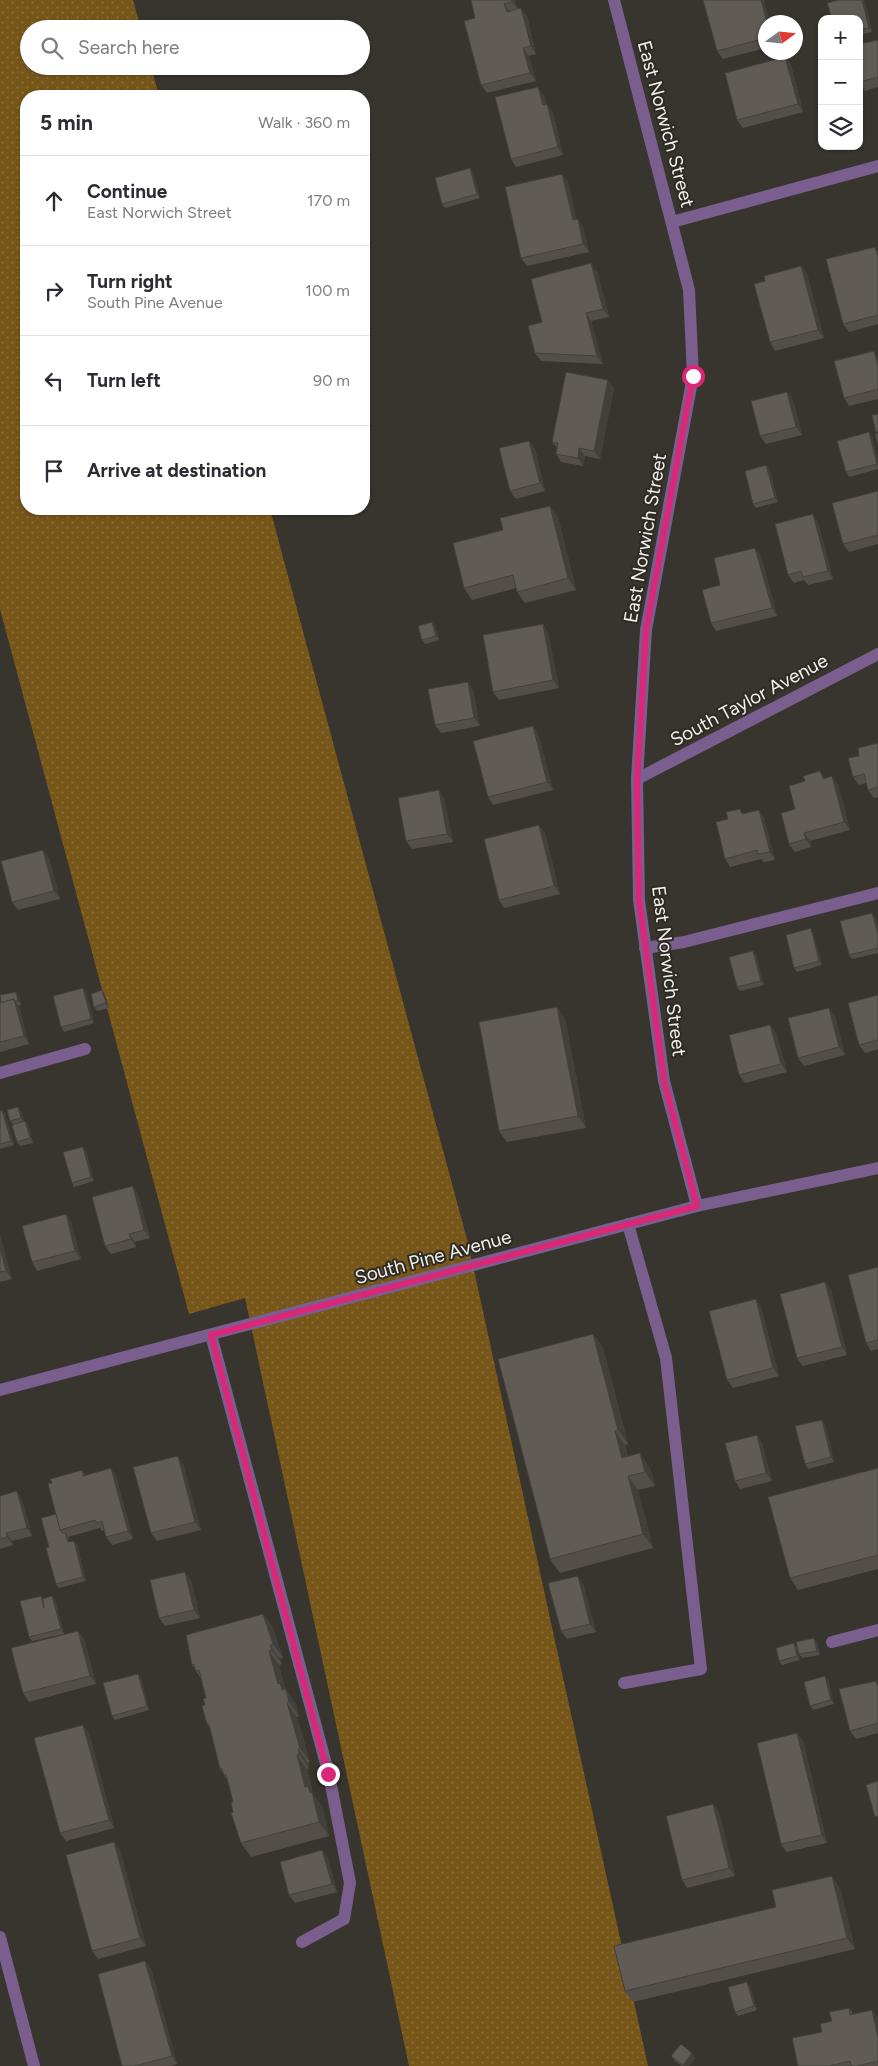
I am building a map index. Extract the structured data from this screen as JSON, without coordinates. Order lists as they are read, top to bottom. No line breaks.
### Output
{"streets":{"street":["East Norwich Street","South Taylor Avenue","South Pine Avenue"]},"crossings":[["East Norwich Street","South Taylor Avenue"],["East Norwich Street","South Pine Avenue"]],"north":"right","page":{"map_buttons":["+","−"],"search":"Search here","heading":["5 min","Walk · 360 m"],"list":[["Continue","East Norwich Street","170 m"],["Turn right","South Pine Avenue","100 m"],["Turn left","90 m"],"Arrive at destination"]}}
